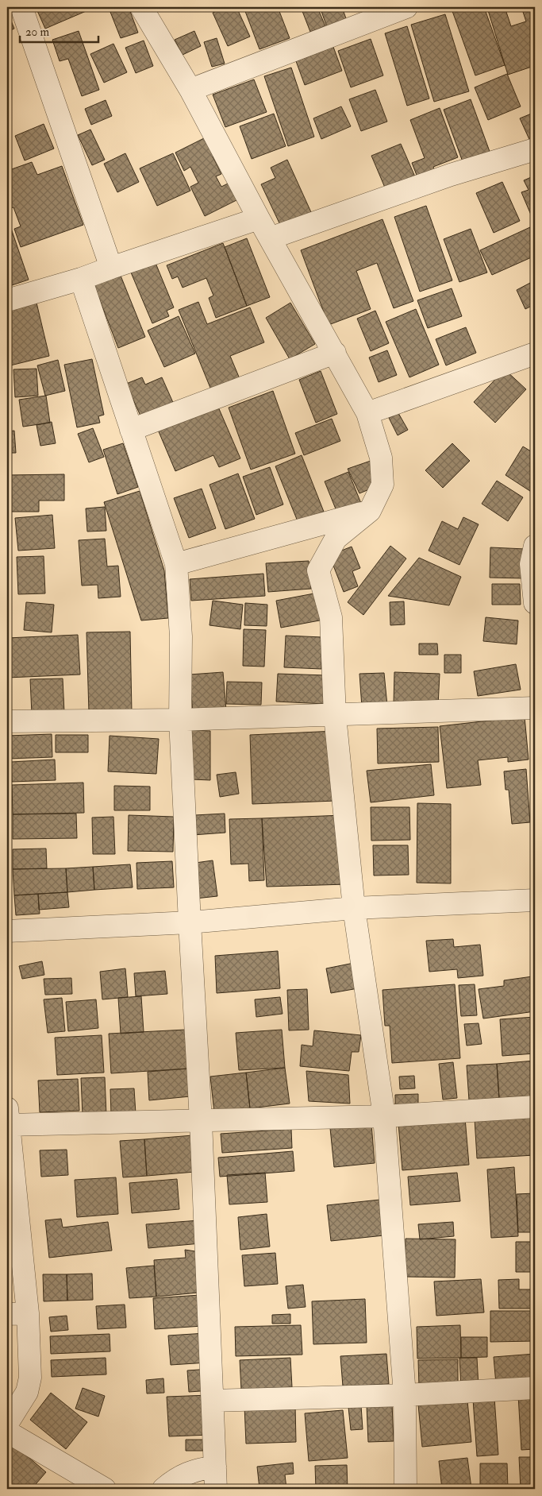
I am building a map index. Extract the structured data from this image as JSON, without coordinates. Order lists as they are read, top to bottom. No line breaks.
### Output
{"scale_bar":"20 m"}
